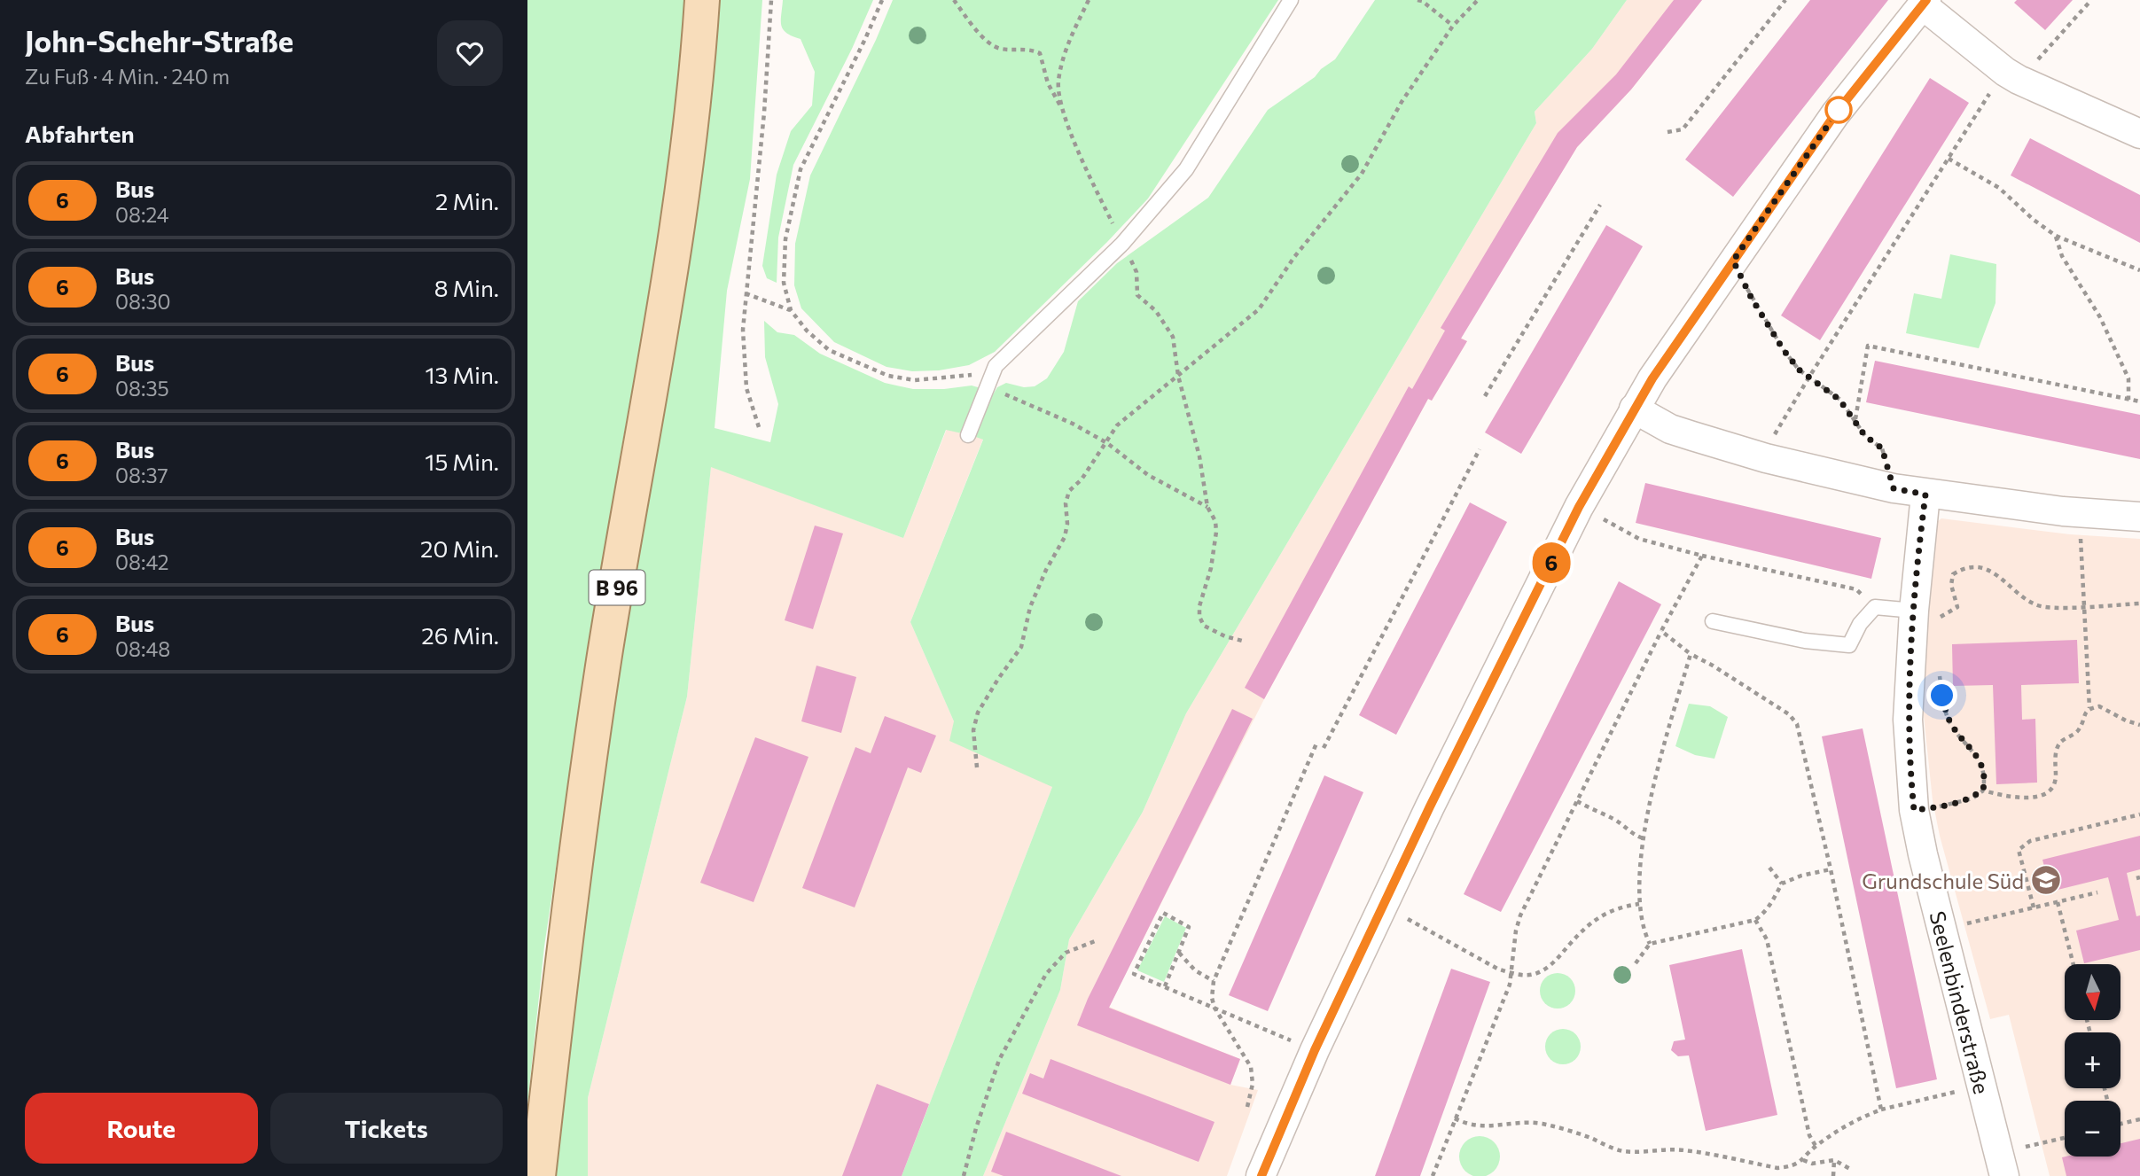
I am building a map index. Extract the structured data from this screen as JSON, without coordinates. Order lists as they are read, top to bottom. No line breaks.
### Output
{"streets":{"main road":["B 96"],"street":["Seelenbinderstraße"]},"places":{"school or university":["Grundschule Süd"]},"lines":["bus line 6"],"north":"bottom","page":{"heading":[["John-Schehr-Straße","Zu Fuß · 4 Min. · 240 m"],"Abfahrten"],"on_map":"6","list":[{"mark":"6","name":"Bus","note":"08:24","value":"2 Min."},{"mark":"6","name":"Bus","note":"08:30","value":"8 Min."},{"mark":"6","name":"Bus","note":"08:35","value":"13 Min."},{"mark":"6","name":"Bus","note":"08:37","value":"15 Min."},{"mark":"6","name":"Bus","note":"08:42","value":"20 Min."},{"mark":"6","name":"Bus","note":"08:48","value":"26 Min."}],"map_buttons":["+","−"],"buttons":["Route","Tickets"]}}
